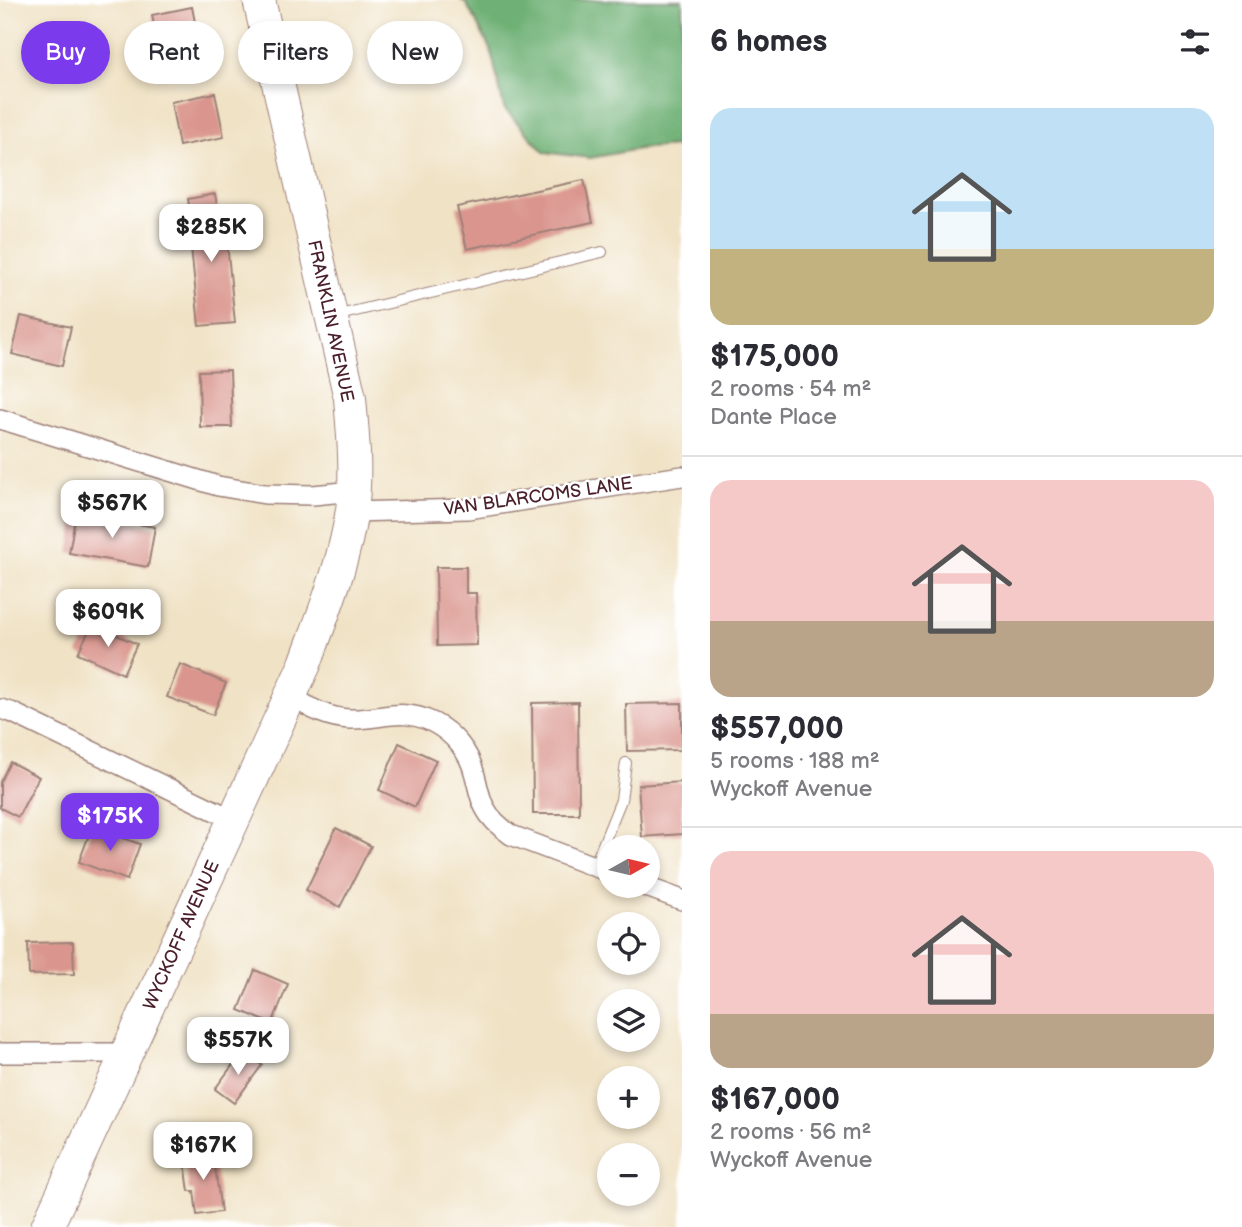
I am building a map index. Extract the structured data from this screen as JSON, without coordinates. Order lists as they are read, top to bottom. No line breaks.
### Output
{"streets":{"main road":["FRANKLIN AVENUE","WYCKOFF AVENUE"],"street":["VAN BLARCOMS LANE"]},"crossings":[["FRANKLIN AVENUE","VAN BLARCOMS LANE"],["FRANKLIN AVENUE","WYCKOFF AVENUE"]],"north":"right","page":{"heading":"6 homes","chip":["Buy","Rent","Filters","New"],"list":[{"name":"$175,000","note":"2 rooms · 54 m² · Dante Place"},{"name":"$557,000","note":"5 rooms · 188 m² · Wyckoff Avenue"},{"name":"$167,000","note":"2 rooms · 56 m² · Wyckoff Avenue"}],"price":["$285K","$567K","$609K","$175K","$557K","$167K"],"map_buttons":["+","−"]}}
